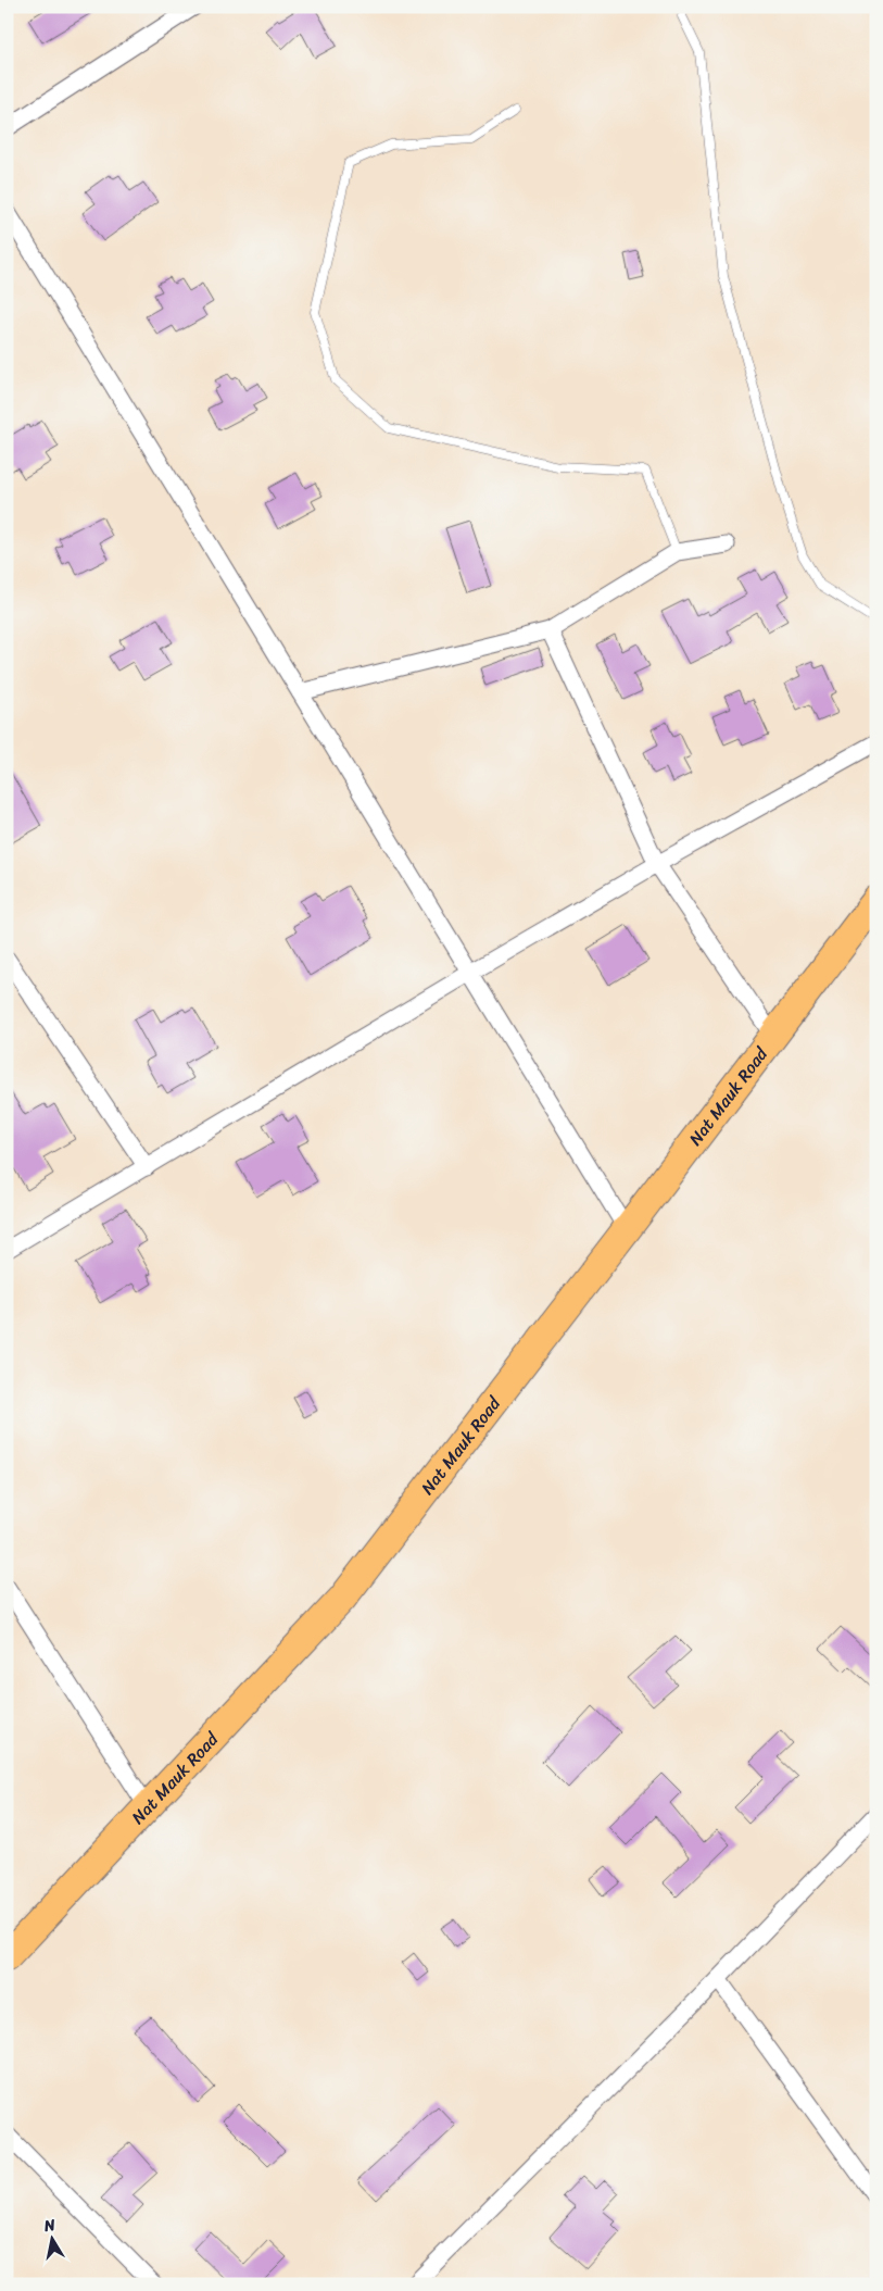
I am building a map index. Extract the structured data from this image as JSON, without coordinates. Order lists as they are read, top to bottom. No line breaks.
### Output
{"streets":{"highway":["Nat Mauk Road"]},"north":"top"}
